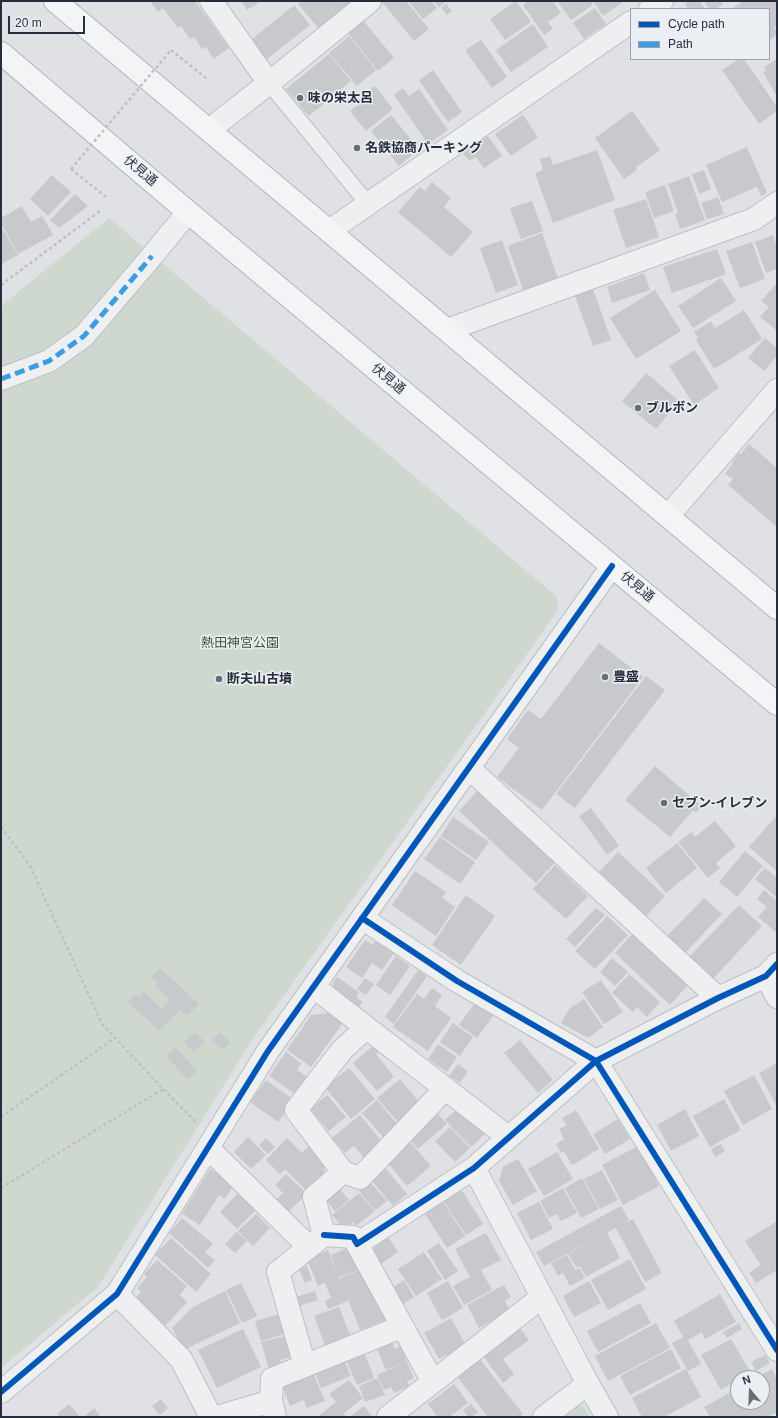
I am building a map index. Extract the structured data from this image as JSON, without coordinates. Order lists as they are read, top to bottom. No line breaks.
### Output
{"streets":{"highway":["伏見通"]},"parks":["熱田神宮公園"],"places":["味の栄太呂","名鉄協商パーキング","ブルボン","豊盛","断夫山古墳","セブン-イレブン"],"legend":["Cycle path","Path"],"scale_bar":"20 m","north":"top"}
